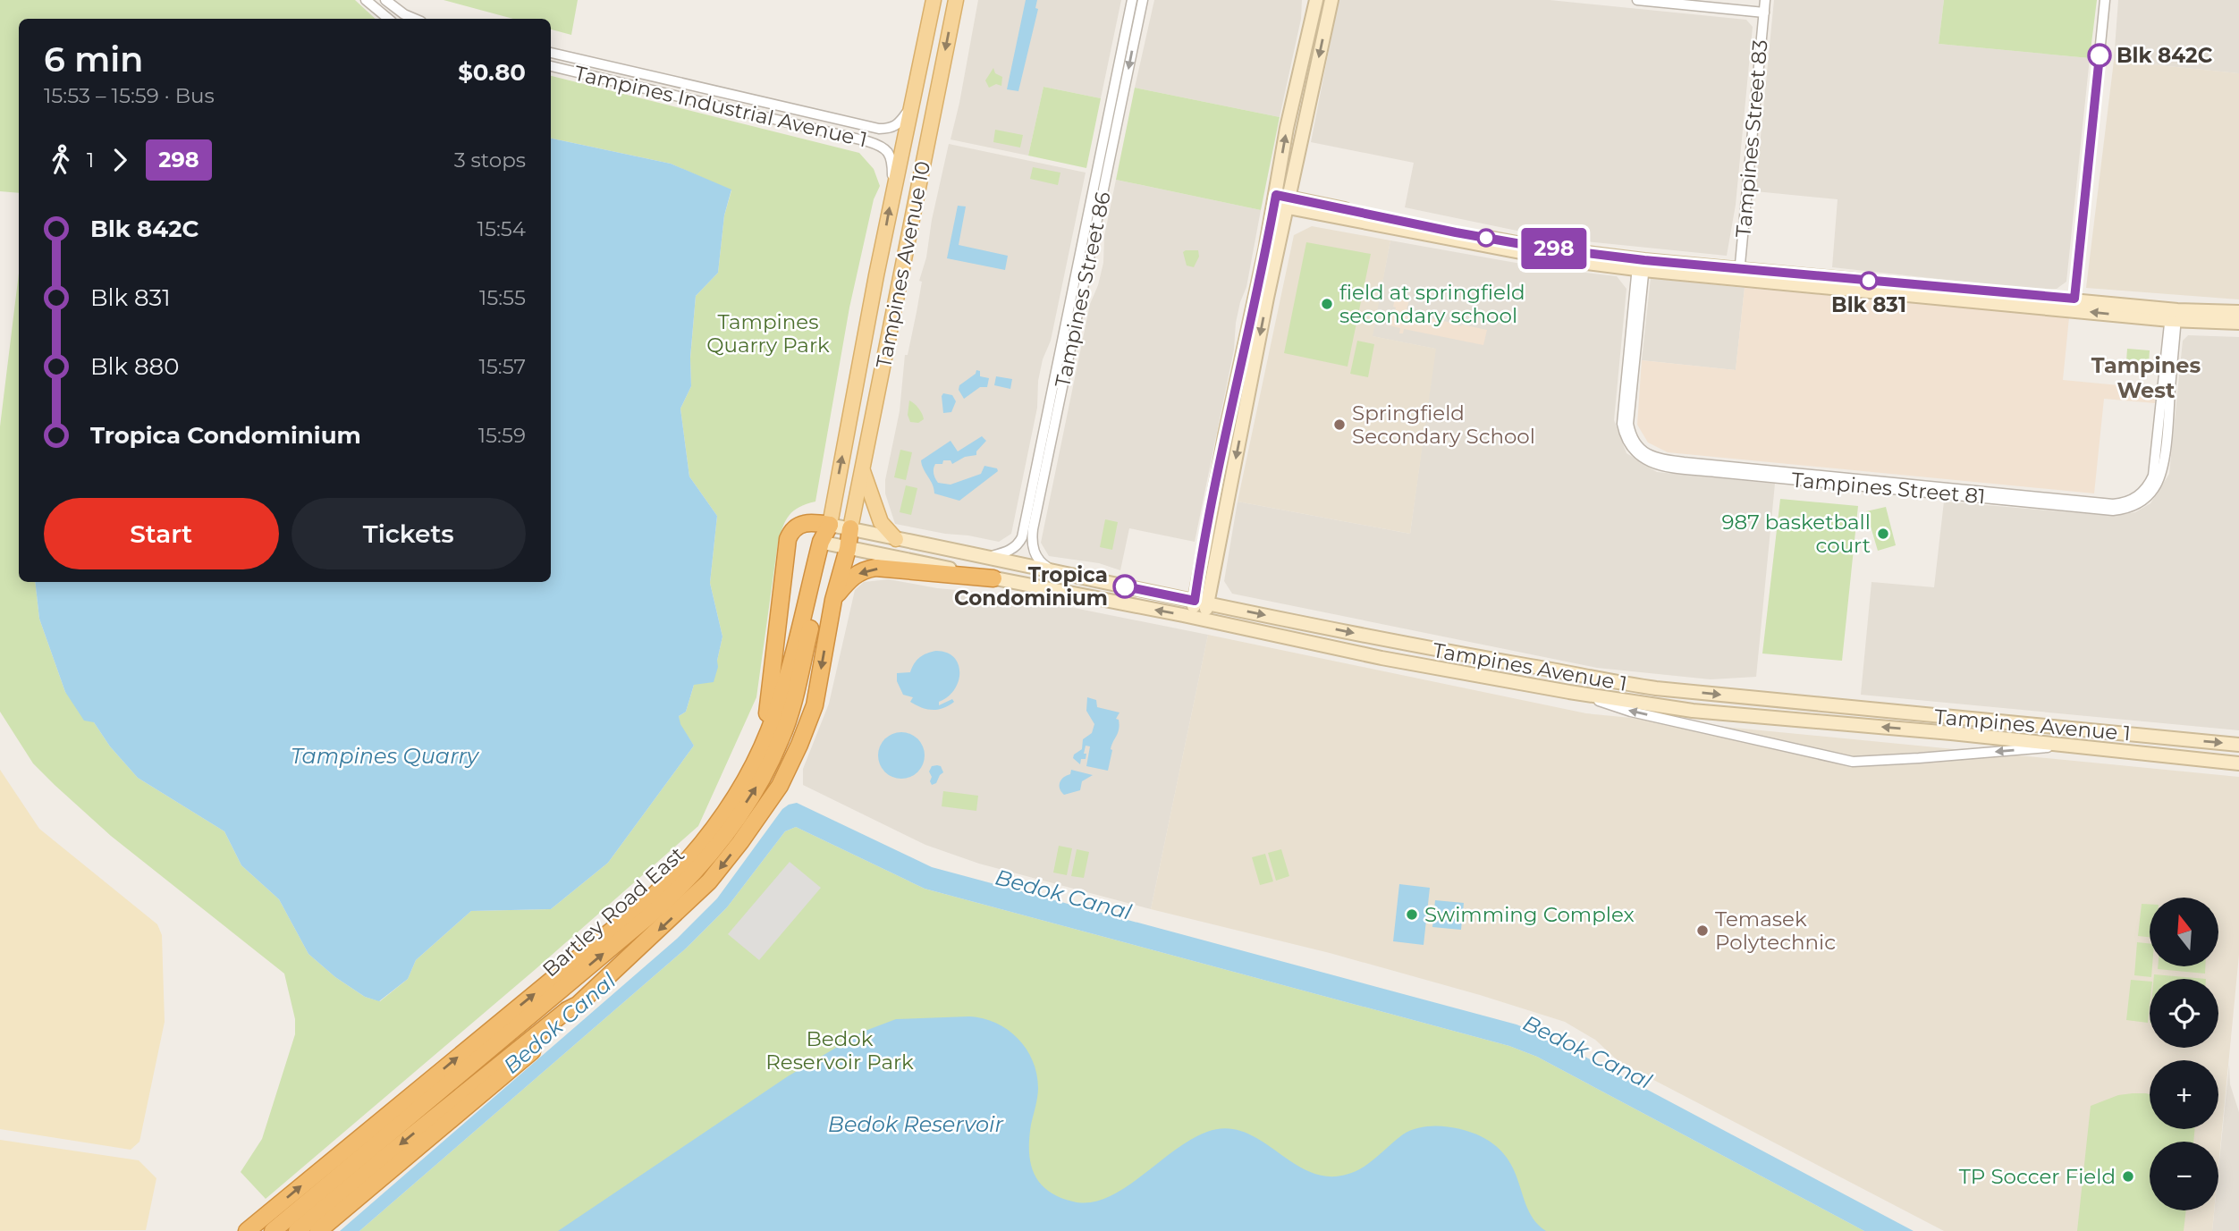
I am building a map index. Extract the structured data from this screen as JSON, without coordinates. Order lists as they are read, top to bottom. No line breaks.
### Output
{"streets":{"highway":["Bartley Road East"],"main road":["Tampines Avenue 10","Tampines Avenue 1"],"street":["Tampines Industrial Avenue 1","Tampines Street 83","Tampines Street 86","Tampines Street 81"]},"crossings":[["Tampines Industrial Avenue 1","Tampines Avenue 10"],["Tampines Avenue 10","Tampines Avenue 1"],["Tampines Avenue 10","Bartley Road East"],["Tampines Street 86","Tampines Avenue 1"],["Tampines Avenue 1","Bartley Road East"]],"districts":["Tampines West"],"water":["Tampines Quarry","Bedok Canal","Bedok Reservoir"],"parks":["Tampines Quarry Park","Bedok Reservoir Park"],"places":["Blk 842C","Blk 831","field at springfield secondary school","Springfield Secondary School","987 basketball court","Tropica Condominium","Swimming Complex","Temasek Polytechnic","TP Soccer Field"],"lines":["bus line 298"],"north":"top","page":{"on_map":"298","heading":["6 min","15:53 – 15:59 · Bus","$0.80"],"legs":["1","298","3 stops"],"list":[{"name":"Blk 842C","value":"15:54"},{"name":"Blk 831","value":"15:55"},{"name":"Blk 880","value":"15:57"},{"name":"Tropica Condominium","value":"15:59"}],"buttons":["Start","Tickets"],"map_buttons":["+","−"]}}
